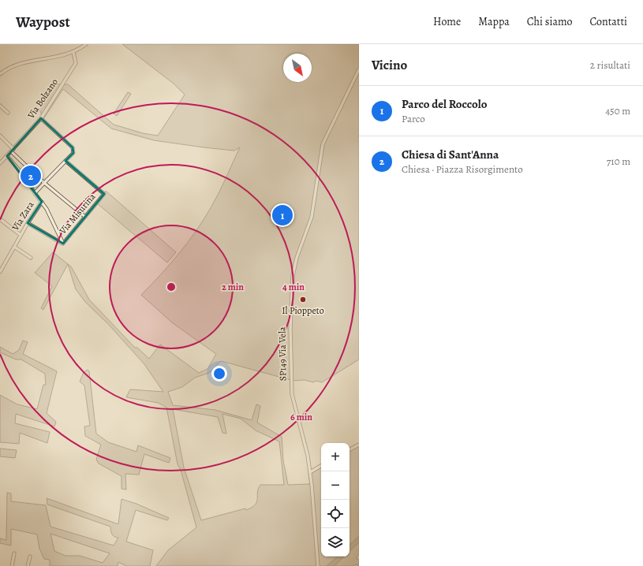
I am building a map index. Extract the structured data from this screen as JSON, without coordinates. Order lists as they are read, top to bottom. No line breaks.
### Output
{"streets":{"street":["Via Bolzano","Via Misurina","Via Zara","SP149 Via Vela"]},"places":["Il Pioppeto"],"north":"bottom right","page":{"header":"Waypost","nav":["Home","Mappa","Chi siamo","Contatti"],"heading":["Vicino","2 risultati"],"list":[{"mark":"1","name":"Parco del Roccolo","note":"Parco","value":"450 m"},{"mark":"2","name":"Chiesa di Sant'Anna","note":"Chiesa · Piazza Risorgimento","value":"710 m"}],"pins":["2","1"],"map_buttons":["+","−"]},"rings":["2 min","4 min","6 min"]}
